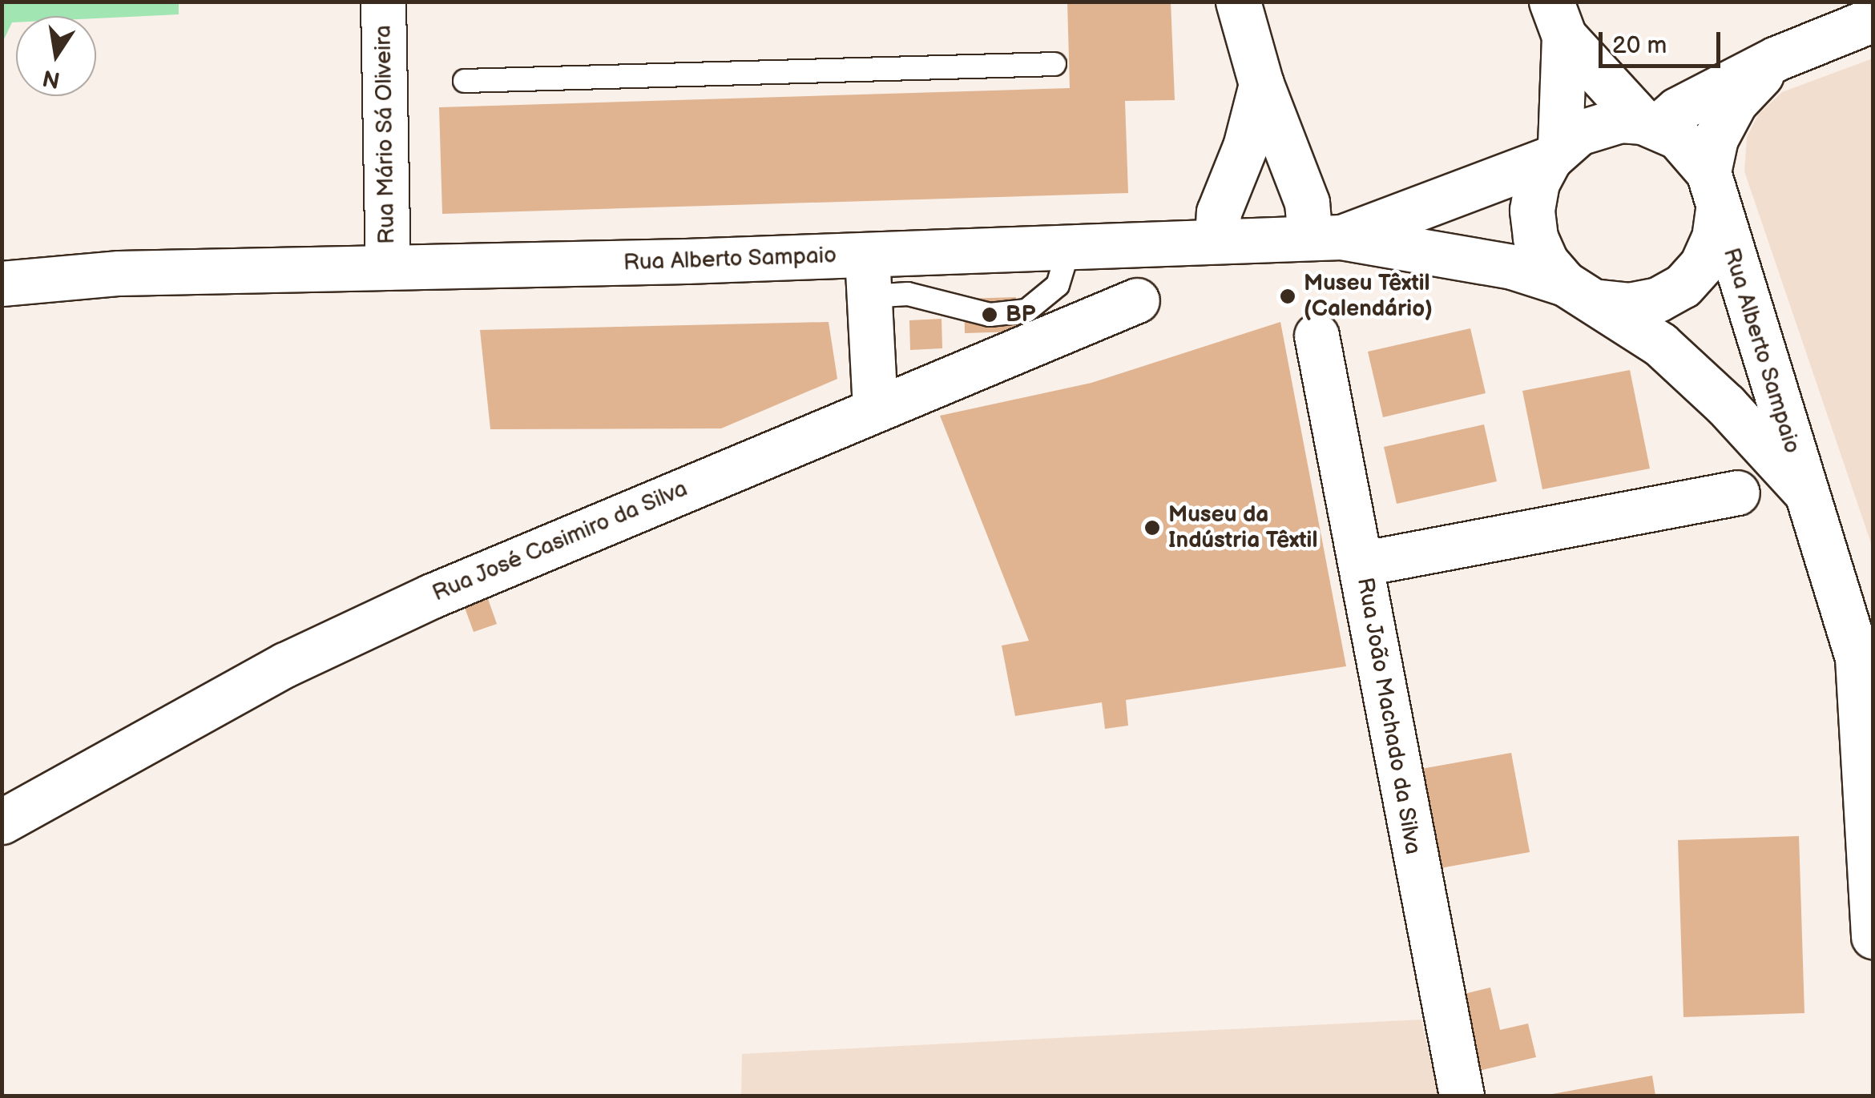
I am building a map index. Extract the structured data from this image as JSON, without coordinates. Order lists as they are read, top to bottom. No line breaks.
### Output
{"streets":{"street":["Rua Mário Sá Oliveira","Rua Alberto Sampaio","Rua José Casimiro da Silva","Rua João Machado da Silva"]},"crossings":[["Rua Mário Sá Oliveira","Rua Alberto Sampaio"]],"places":["Museu Têxtil (Calendário)","BP","Museu da Indústria Têxtil"],"scale_bar":"20 m","north":"bottom"}
